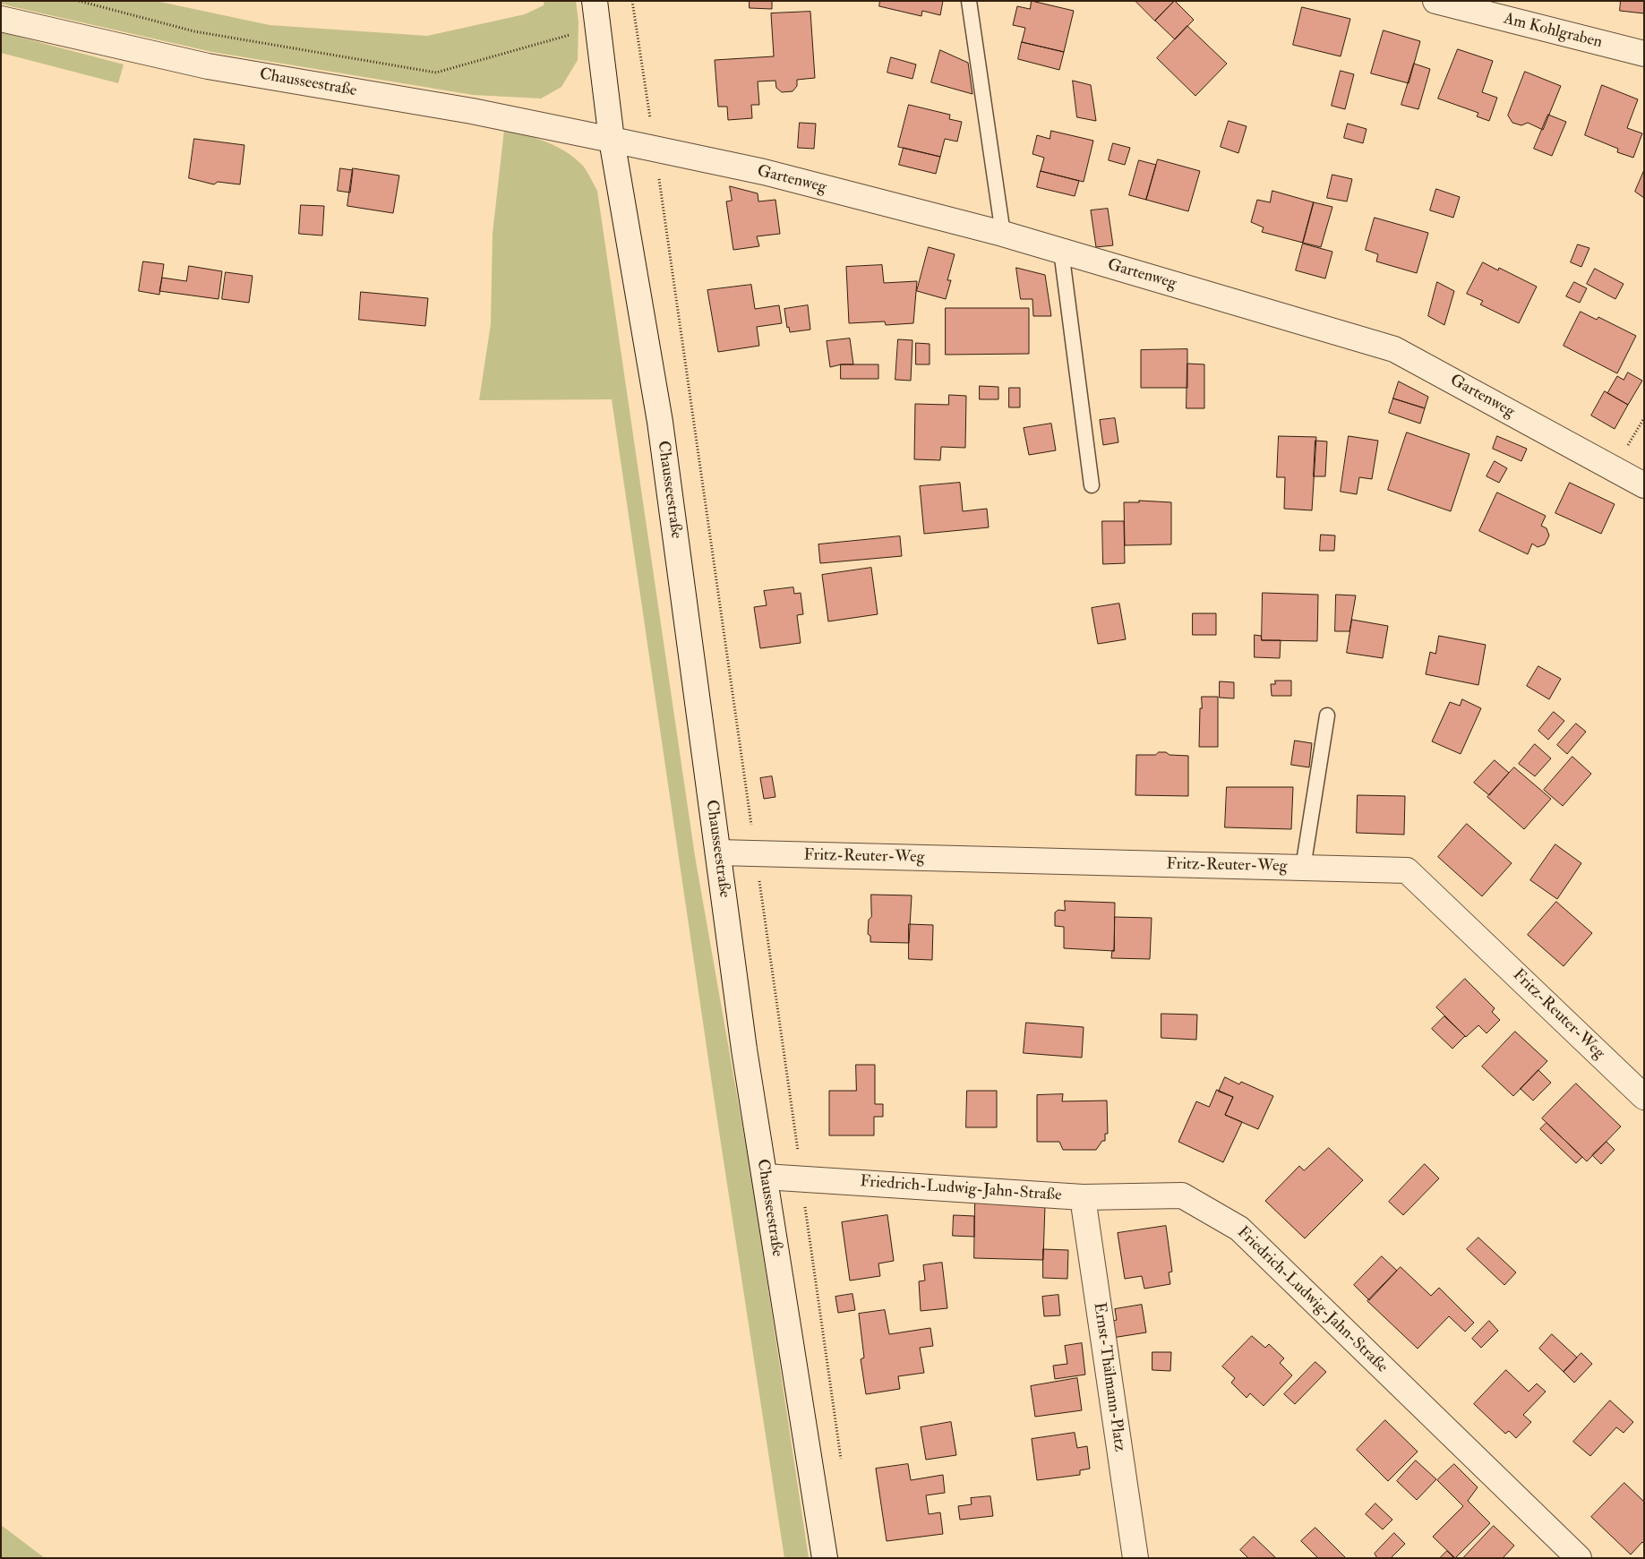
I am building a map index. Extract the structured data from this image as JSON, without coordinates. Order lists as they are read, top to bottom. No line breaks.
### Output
{"streets":{"street":["Am Kohlgraben","Chausseestraße","Gartenweg","Fritz-Reuter-Weg","Friedrich-Ludwig-Jahn-Straße","Ernst-Thälmann-Platz"]},"crossings":[["Chausseestraße","Gartenweg"],["Chausseestraße","Fritz-Reuter-Weg"],["Chausseestraße","Friedrich-Ludwig-Jahn-Straße"],["Friedrich-Ludwig-Jahn-Straße","Ernst-Thälmann-Platz"]]}
